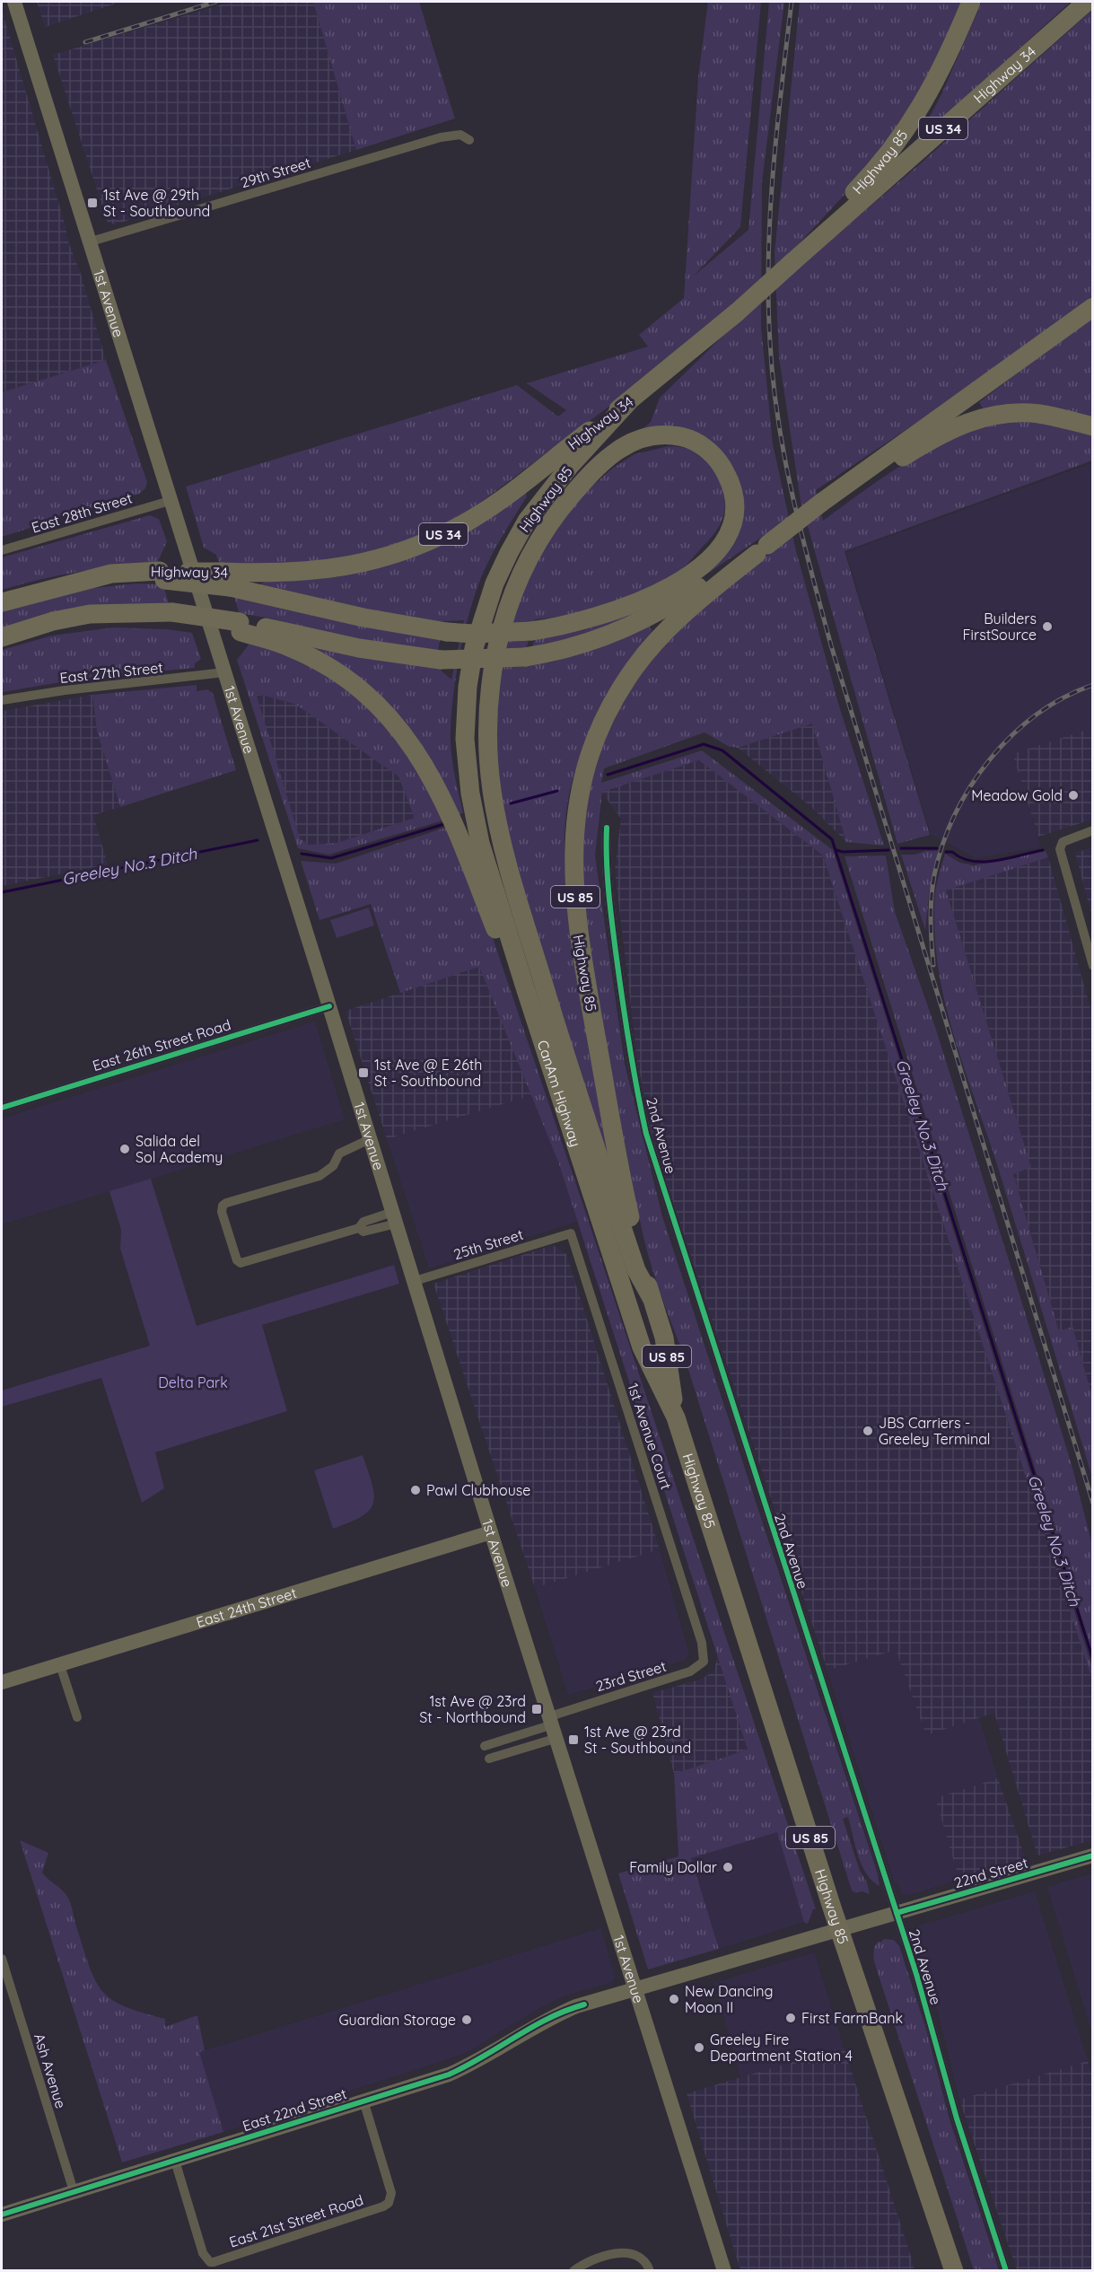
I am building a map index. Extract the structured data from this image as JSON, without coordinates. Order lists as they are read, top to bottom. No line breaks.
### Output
{"streets":{"highway":["Highway 34","US 34","Highway 85","US 85","CanAm Highway"],"main road":["1st Avenue","East 24th Street","22nd Street","East 22nd Street"],"street":["29th Street","East 28th Street","East 27th Street","East 26th Street Road","2nd Avenue","25th Street","1st Avenue Court","23rd Street","Ash Avenue","East 21st Street Road"]},"crossings":[["Highway 34","Highway 85"],["Highway 85","CanAm Highway"],["Highway 85","22nd Street"],["29th Street","1st Avenue"],["1st Avenue","East 28th Street"],["1st Avenue","East 27th Street"],["1st Avenue","East 26th Street Road"],["1st Avenue","25th Street"],["1st Avenue","East 24th Street"],["1st Avenue","23rd Street"],["1st Avenue","22nd Street"],["1st Avenue","East 22nd Street"],["2nd Avenue","22nd Street"],["25th Street","1st Avenue Court"],["1st Avenue Court","23rd Street"],["22nd Street","East 22nd Street"],["Ash Avenue","East 22nd Street"],["East 22nd Street","East 21st Street Road"]],"water":["Greeley No.3 Ditch"],"parks":["Delta Park"],"places":{"transit":["1st Ave @ 29th St - Southbound","1st Ave @ E 26th St - Southbound","1st Ave @ 23rd St - Northbound","1st Ave @ 23rd St - Southbound"],"other":["Builders FirstSource","Meadow Gold","Salida del Sol Academy","JBS Carriers - Greeley Terminal","Pawl Clubhouse","Family Dollar","New Dancing Moon II","First FarmBank","Guardian Storage","Greeley Fire Department Station 4"]}}
